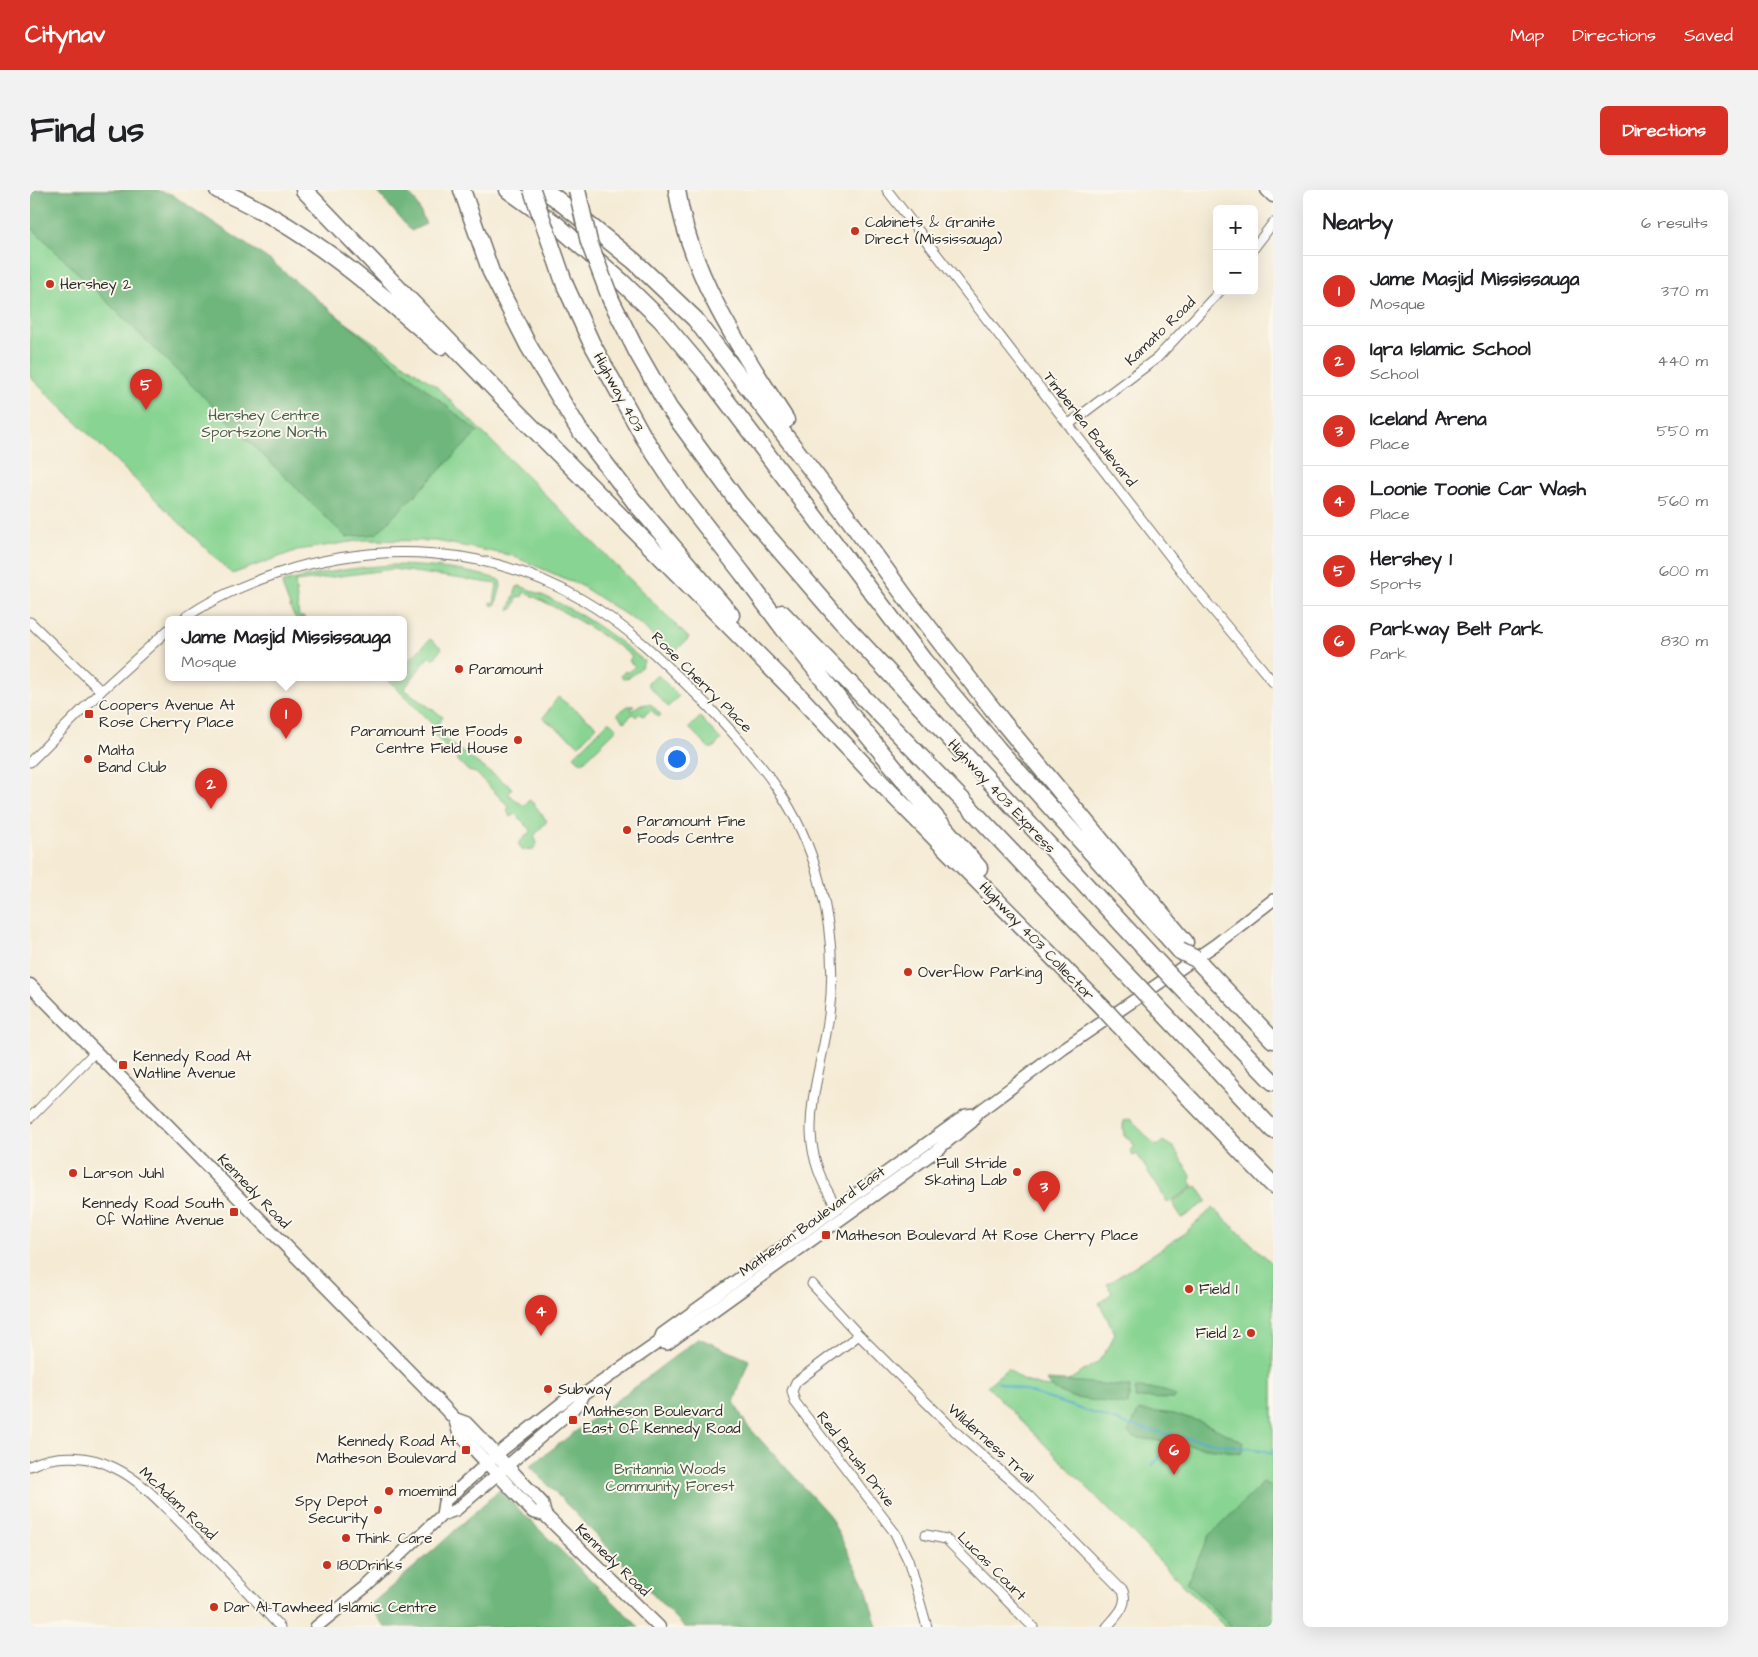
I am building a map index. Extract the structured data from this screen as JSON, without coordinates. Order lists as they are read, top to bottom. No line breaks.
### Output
{"streets":{"highway":["Highway 403","Highway 403 Express","Highway 403 Collector"],"main road":["Kennedy Road"],"street":["Kamato Road","Timberlea Boulevard","Rose Cherry Place","Matheson Boulevard East","Wilderness Trail","Red Brush Drive","McAdam Road","Lucas Court"]},"crossings":[["Kamato Road","Timberlea Boulevard"],["Highway 403","Highway 403 Express"],["Rose Cherry Place","Matheson Boulevard East"],["Kennedy Road","Matheson Boulevard East"],["Wilderness Trail","Red Brush Drive"]],"parks":["Hershey Centre Sportszone North","Britannia Woods Community Forest"],"places":{"other":["Cabinets & Granite Direct (Mississauga)","Hershey 2","Paramount","Paramount Fine Foods Centre Field House","Malta Band Club","Paramount Fine Foods Centre","Overflow Parking","Full Stride Skating Lab","Larson Juhl","Field 1","Field 2","Subway","moemind","Spy Depot Security","Think Care","180Drinks","Dar Al-Tawheed Islamic Centre"],"transit":["Coopers Avenue At Rose Cherry Place","Kennedy Road At Watline Avenue","Kennedy Road South Of Watline Avenue","Matheson Boulevard At Rose Cherry Place","Matheson Boulevard East Of Kennedy Road","Kennedy Road At Matheson Boulevard"]},"page":{"header":"Citynav","nav":["Map","Directions","Saved"],"title":"Find us","buttons":"Directions","heading":["Nearby","6 results"],"map_buttons":["+","−"],"list":[{"mark":"1","name":"Jame Masjid Mississauga","note":"Mosque","value":"370 m"},{"mark":"2","name":"Iqra Islamic School","note":"School","value":"440 m"},{"mark":"3","name":"Iceland Arena","note":"Place","value":"550 m"},{"mark":"4","name":"Loonie Toonie Car Wash","note":"Place","value":"560 m"},{"mark":"5","name":"Hershey 1","note":"Sports","value":"600 m"},{"mark":"6","name":"Parkway Belt Park","note":"Park","value":"830 m"}],"pins":["5","1","2","3","4","6"],"popup":["Jame Masjid Mississauga","Mosque"]}}
